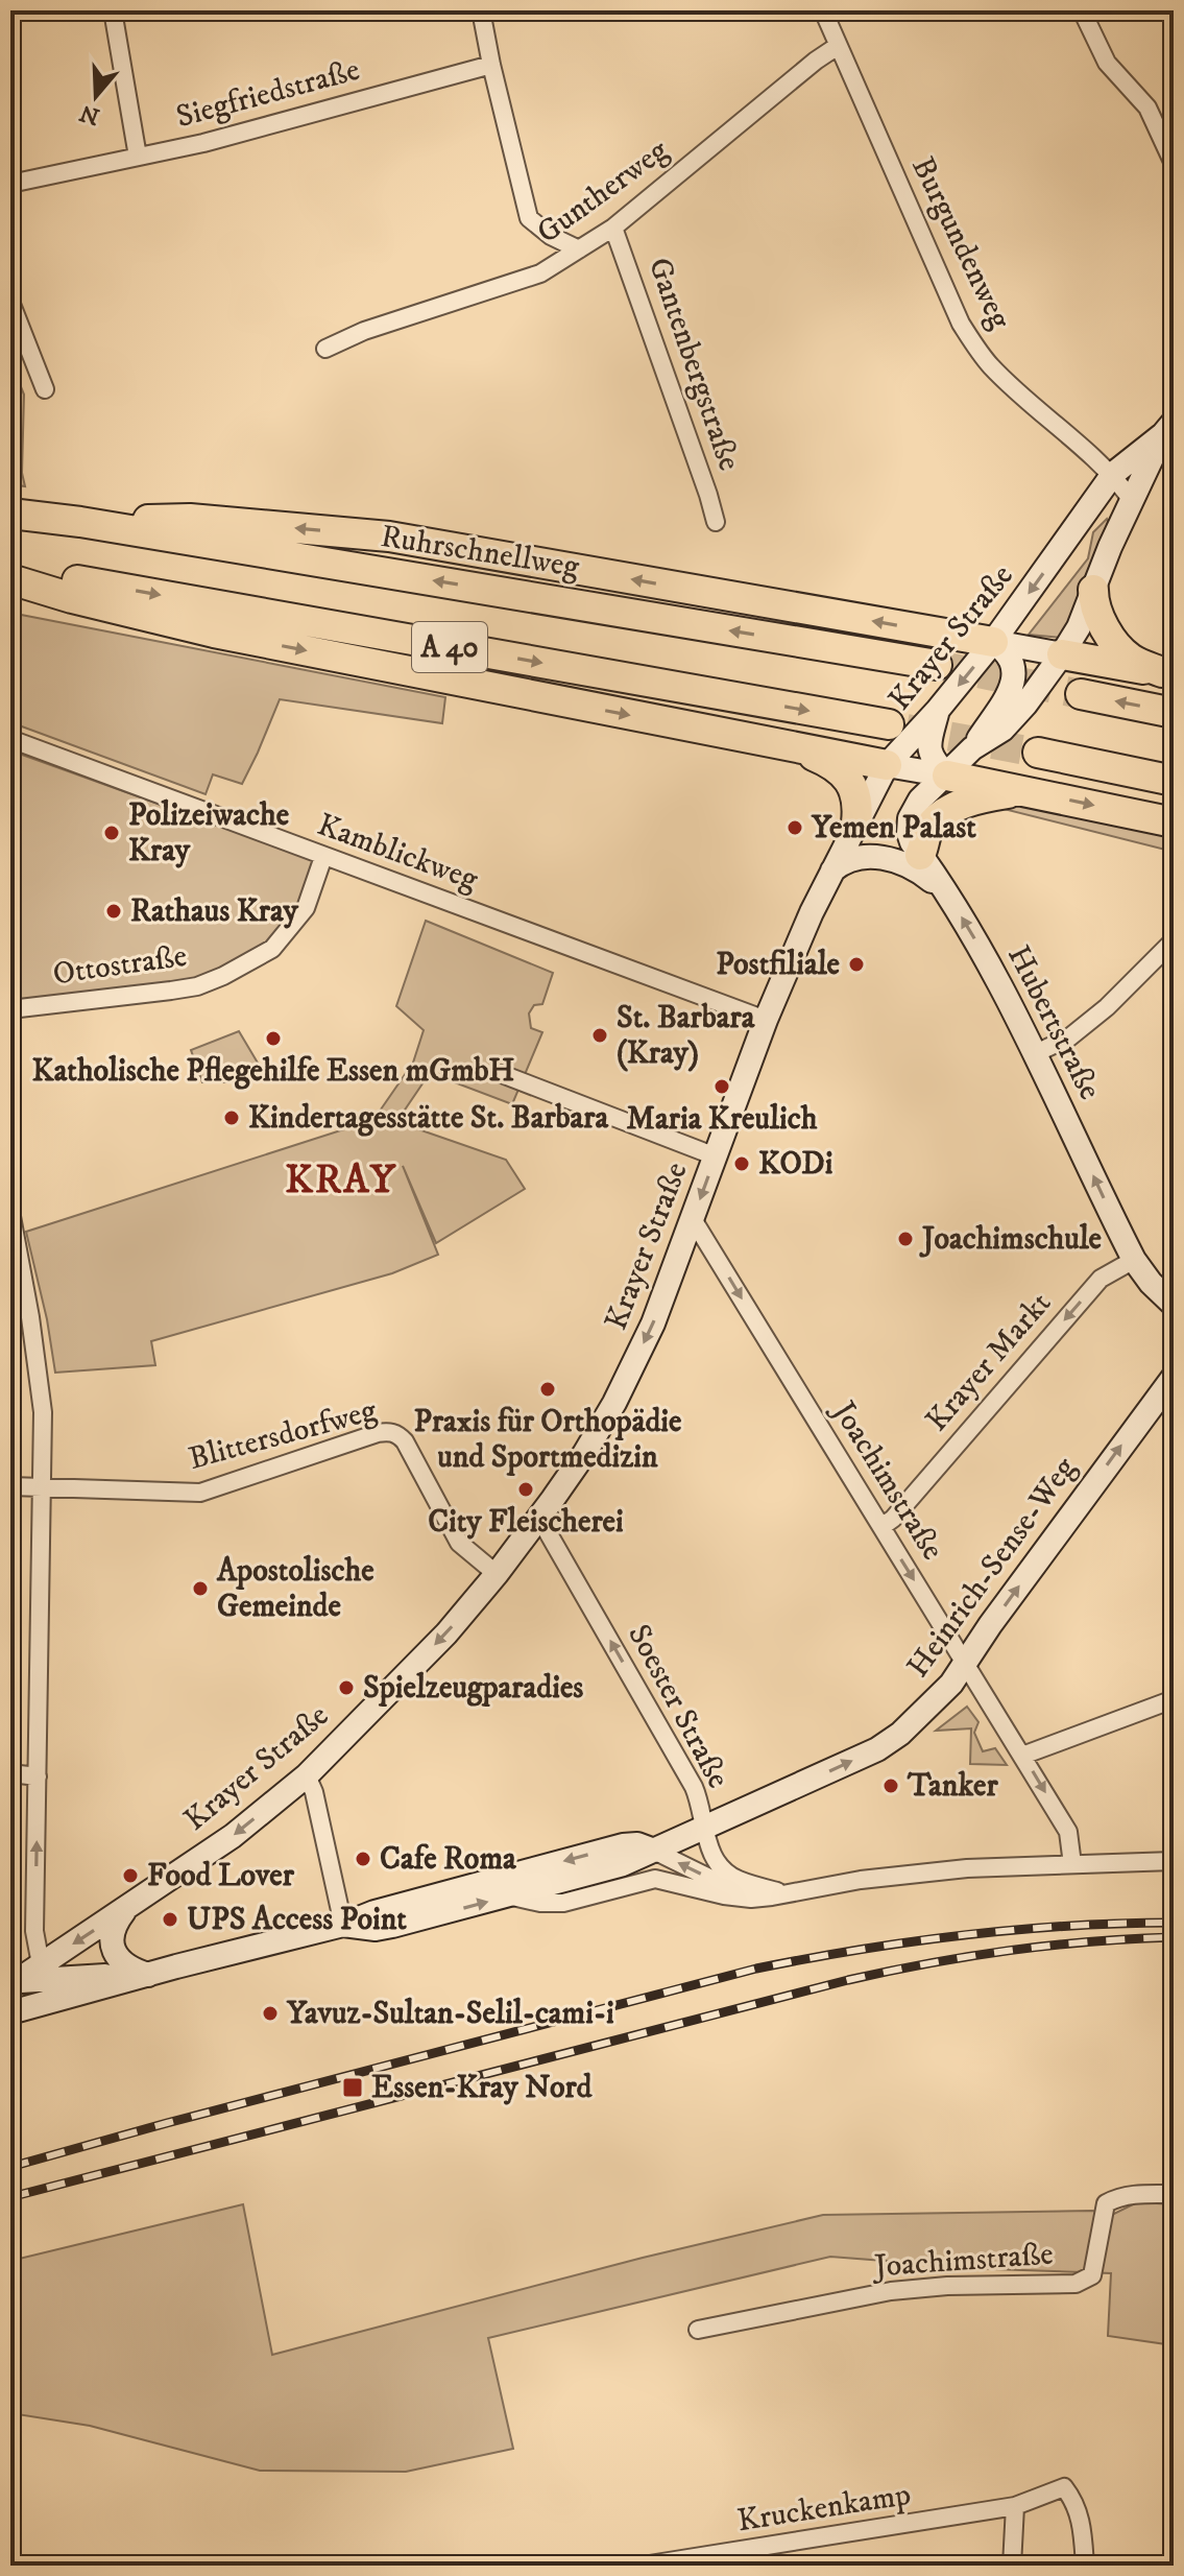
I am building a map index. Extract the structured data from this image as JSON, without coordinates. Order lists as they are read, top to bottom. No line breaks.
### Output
{"streets":{"highway":["Ruhrschnellweg","A 40"],"main road":["Krayer Straße","Hubertstraße","Heinrich-Sense-Weg"],"street":["Siegfriedstraße","Guntherweg","Burgundenweg","Gantenbergstraße","Kamblickweg","Ottostraße","Krayer Markt","Blittersdorfweg","Joachimstraße","Soester Straße","Kruckenkamp"]},"crossings":[["Guntherweg","Burgundenweg"],["Guntherweg","Gantenbergstraße"],["Burgundenweg","Krayer Straße"],["Krayer Straße","Kamblickweg"],["Krayer Straße","Hubertstraße"],["Krayer Straße","Blittersdorfweg"],["Krayer Straße","Joachimstraße"],["Krayer Straße","Heinrich-Sense-Weg"],["Krayer Straße","Soester Straße"],["Kamblickweg","Ottostraße"],["Hubertstraße","Krayer Markt"],["Krayer Markt","Joachimstraße"],["Joachimstraße","Heinrich-Sense-Weg"],["Joachimstraße","Soester Straße"],["Heinrich-Sense-Weg","Soester Straße"]],"one_way":["Krayer Straße","Hubertstraße","Krayer Markt","Joachimstraße","Soester Straße"],"districts":["KRAY"],"places":{"other":["Yemen Palast","Polizeiwache Kray","Rathaus Kray","Postfiliale","St. Barbara (Kray)","Katholische Pflegehilfe Essen mGmbH","Maria Kreulich","Kindertagesstätte St. Barbara","KODi","Joachimschule","Praxis für Orthopädie und Sportmedizin","City Fleischerei","Apostolische Gemeinde","Spielzeugparadies","Tanker","Cafe Roma","Food Lover","UPS Access Point","Yavuz-Sultan-Selil-cami-i"],"transit":["Essen-Kray Nord"]},"north":"bottom"}
